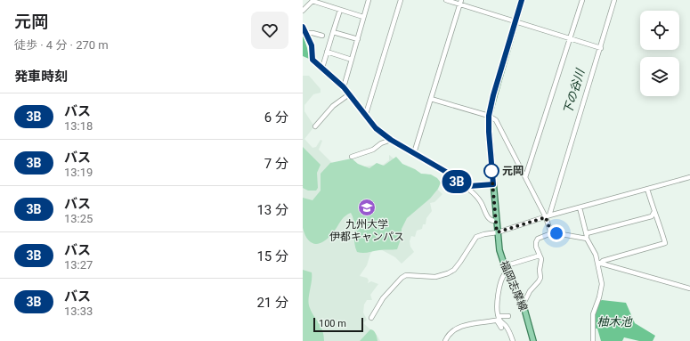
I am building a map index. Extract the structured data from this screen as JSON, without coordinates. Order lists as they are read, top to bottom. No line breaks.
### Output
{"streets":{"main road":["福岡志摩線"]},"water":["下の谷川","柚木池"],"places":{"other":["元岡"],"school or university":["九州大学 伊都キャンパス"]},"lines":["bus line 3B"],"scale_bar":"100 m","page":{"heading":[["元岡","徒歩 · 4 分 · 270 m"],"発車時刻"],"on_map":"3B","list":[{"mark":"3B","name":"バス","note":"13:18","value":"6 分"},{"mark":"3B","name":"バス","note":"13:19","value":"7 分"},{"mark":"3B","name":"バス","note":"13:25","value":"13 分"},{"mark":"3B","name":"バス","note":"13:27","value":"15 分"},{"mark":"3B","name":"バス","note":"13:33","value":"21 分"}],"scale":"100 m"}}
